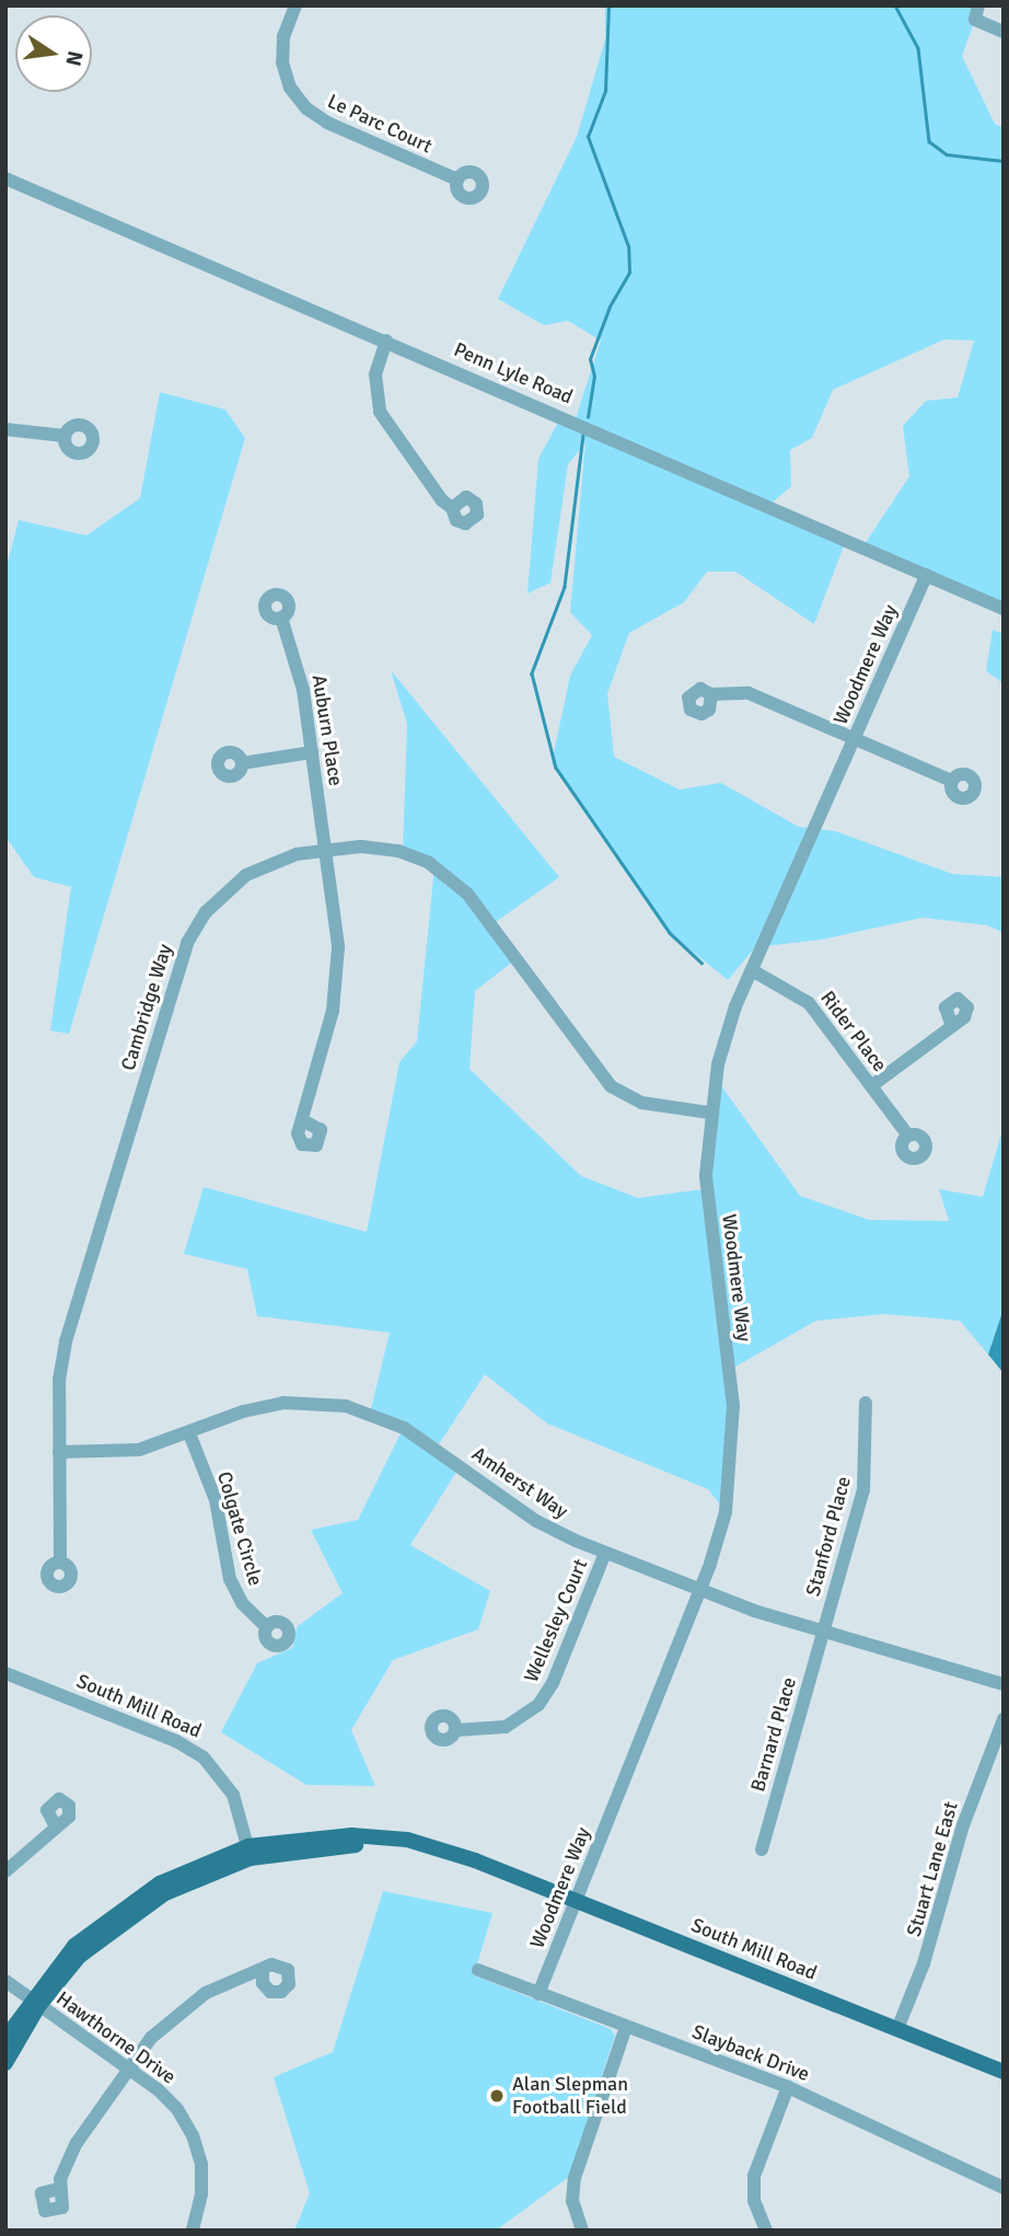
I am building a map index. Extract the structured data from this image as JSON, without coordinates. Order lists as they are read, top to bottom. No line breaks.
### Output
{"streets":{"main road":["South Mill Road"],"street":["Le Parc Court","Penn Lyle Road","Woodmere Way","Auburn Place","Cambridge Way","Rider Place","Amherst Way","Colgate Circle","Stanford Place","Wellesley Court","Barnard Place","Stuart Lane East","Hawthorne Drive","Slayback Drive"]},"crossings":[["Penn Lyle Road","Woodmere Way"],["Woodmere Way","Cambridge Way"],["Woodmere Way","Rider Place"],["Woodmere Way","Amherst Way"],["Woodmere Way","South Mill Road"],["Woodmere Way","Slayback Drive"],["Auburn Place","Cambridge Way"],["Cambridge Way","Amherst Way"],["Amherst Way","Colgate Circle"],["Amherst Way","Stanford Place"],["Amherst Way","Wellesley Court"],["Amherst Way","Barnard Place"],["Stanford Place","Barnard Place"],["South Mill Road","Stuart Lane East"]],"places":["Alan Slepman Football Field"],"north":"right"}
